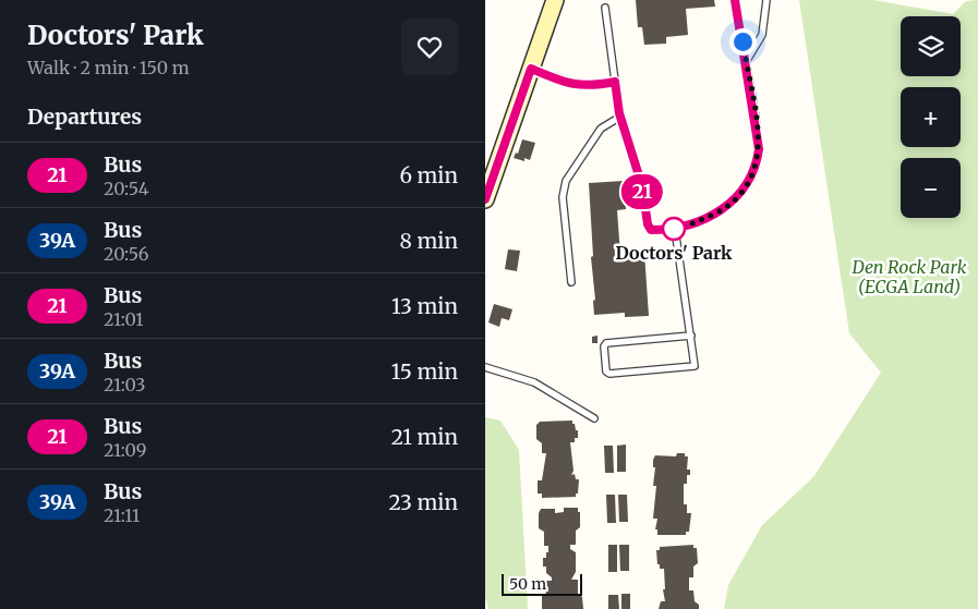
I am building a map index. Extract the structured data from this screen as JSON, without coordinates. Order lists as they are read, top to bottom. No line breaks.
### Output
{"parks":["Den Rock Park (ECGA Land)"],"places":["Doctors' Park"],"lines":["bus line 21"],"scale_bar":"50 m","page":{"heading":[["Doctors' Park","Walk · 2 min · 150 m"],"Departures"],"on_map":"21","map_buttons":["+","−"],"list":[{"mark":"21","name":"Bus","note":"20:54","value":"6 min"},{"mark":"39A","name":"Bus","note":"20:56","value":"8 min"},{"mark":"21","name":"Bus","note":"21:01","value":"13 min"},{"mark":"39A","name":"Bus","note":"21:03","value":"15 min"},{"mark":"21","name":"Bus","note":"21:09","value":"21 min"},{"mark":"39A","name":"Bus","note":"21:11","value":"23 min"}],"scale":"50 m"}}
